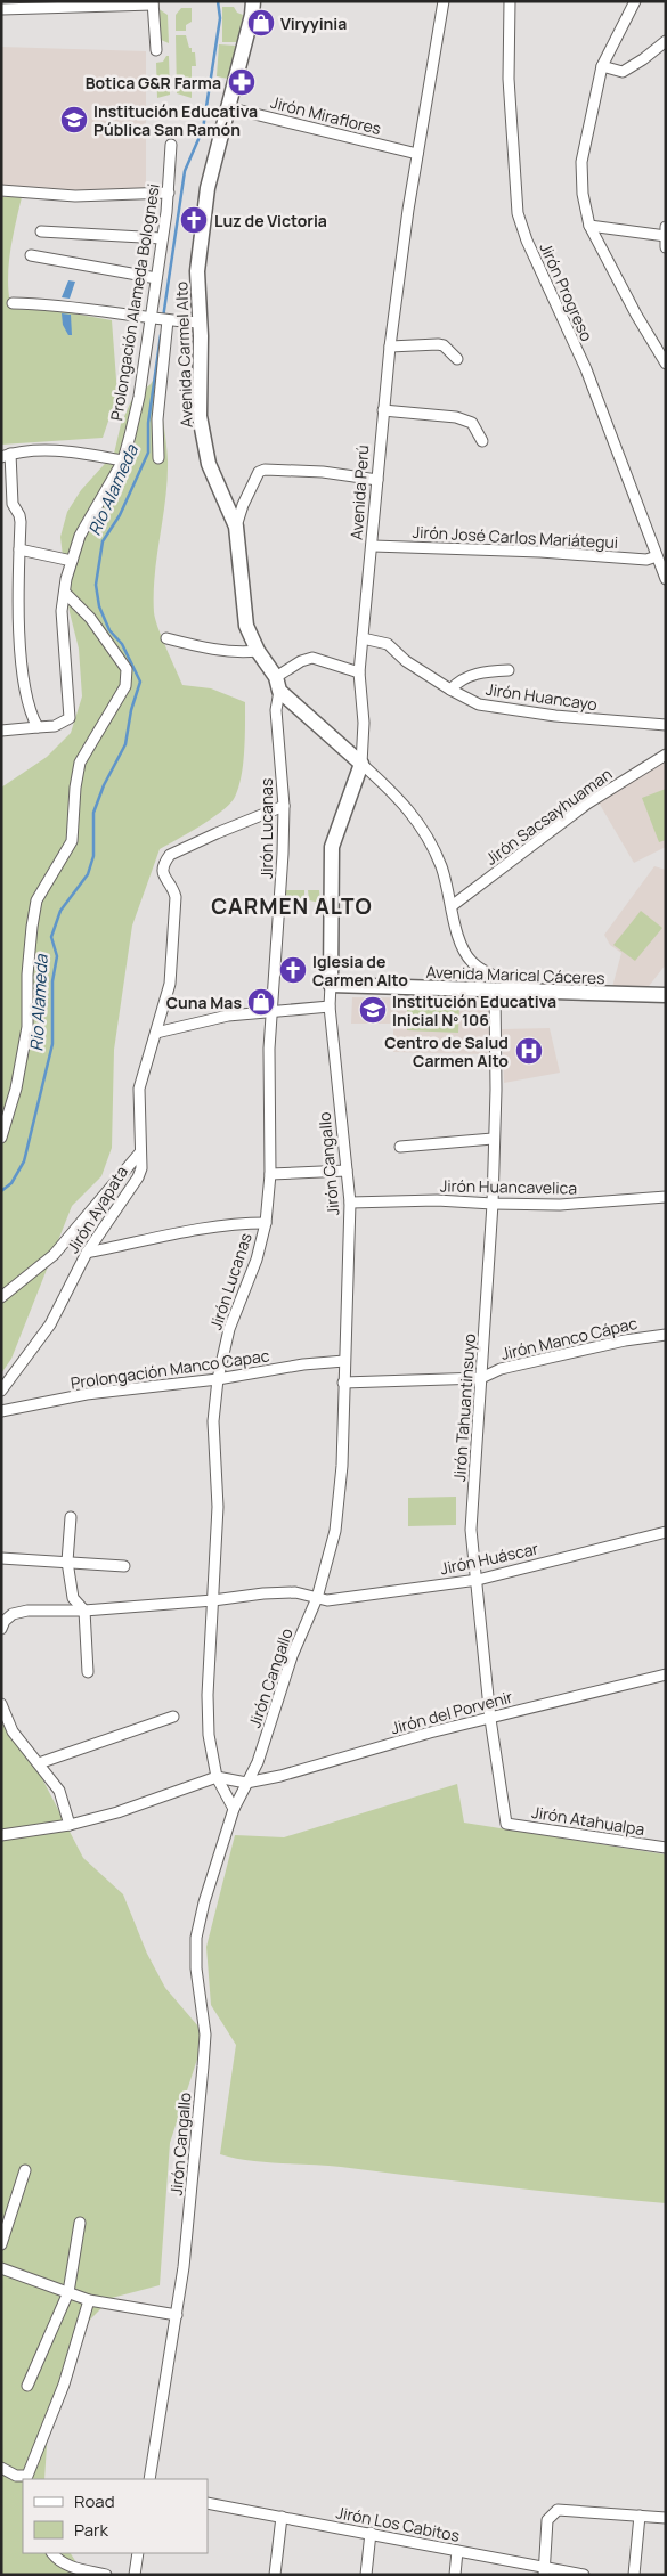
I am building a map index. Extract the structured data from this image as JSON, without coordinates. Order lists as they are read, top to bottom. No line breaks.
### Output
{"streets":{"street":["Jirón Miraflores","Jirón Progreso","Prolongación Alameda Bolognesi","Avenida Carmel Alto","Avenida Perú","Jirón José Carlos Mariátegui","Jirón Huancayo","Jirón Sacsayhuaman","Jirón Lucanas","Avenida Marical Cáceres","Jirón Cangallo","Jirón Huancavelica","Jirón Ayapata","Jirón Manco Cápac","Prolongación Manco Capac","Jirón Tahuantinsuyo","Jirón Huáscar","Jirón del Porvenir","Jirón Atahualpa","Jirón Los Cabitos"]},"crossings":[["Jirón Miraflores","Avenida Carmel Alto"],["Jirón Miraflores","Avenida Perú"],["Jirón Progreso","Jirón José Carlos Mariátegui"],["Avenida Carmel Alto","Avenida Perú"],["Avenida Carmel Alto","Jirón Lucanas"],["Avenida Perú","Jirón José Carlos Mariátegui"],["Avenida Perú","Jirón Huancayo"],["Avenida Perú","Avenida Marical Cáceres"],["Avenida Perú","Jirón Cangallo"],["Jirón Lucanas","Jirón Cangallo"],["Jirón Lucanas","Jirón Ayapata"],["Jirón Lucanas","Prolongación Manco Capac"],["Jirón Lucanas","Jirón Huáscar"],["Avenida Marical Cáceres","Jirón Cangallo"],["Avenida Marical Cáceres","Jirón Tahuantinsuyo"],["Jirón Cangallo","Jirón Huancavelica"],["Jirón Cangallo","Jirón Manco Cápac"],["Jirón Cangallo","Prolongación Manco Capac"],["Jirón Cangallo","Jirón Huáscar"],["Jirón Cangallo","Jirón del Porvenir"],["Jirón Huancavelica","Jirón Tahuantinsuyo"],["Jirón Manco Cápac","Jirón Tahuantinsuyo"],["Jirón Tahuantinsuyo","Jirón Huáscar"],["Jirón Tahuantinsuyo","Jirón del Porvenir"],["Jirón Tahuantinsuyo","Jirón Atahualpa"]],"districts":["CARMEN ALTO"],"water":["Rio Alameda"],"places":{"shop":["Viryyinia","Cuna Mas"],"pharmacy":["Botica G&R Farma"],"school or university":["Institución Educativa Pública San Ramón","Institución Educativa Inicial Nº 106"],"church":["Luz de Victoria","Iglesia de Carmen Alto"],"hospital":["Centro de Salud Carmen Alto"]},"legend":["Road","Park"]}
